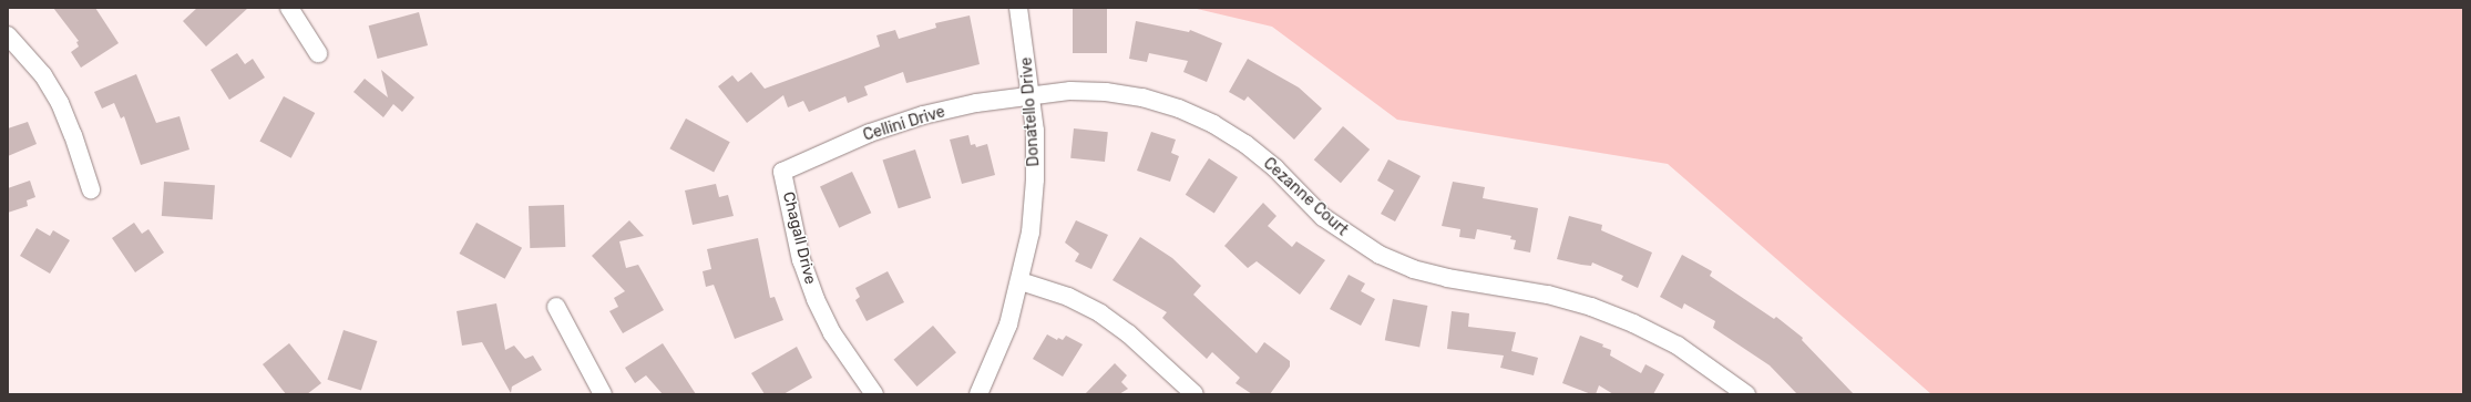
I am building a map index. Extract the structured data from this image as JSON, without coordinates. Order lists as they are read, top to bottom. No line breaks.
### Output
{"streets":{"street":["Donatello Drive","Cellini Drive","Cezanne Court","Chagall Drive"]},"crossings":[["Donatello Drive","Cellini Drive"],["Donatello Drive","Cezanne Court"],["Cellini Drive","Cezanne Court"],["Cellini Drive","Chagall Drive"]]}
